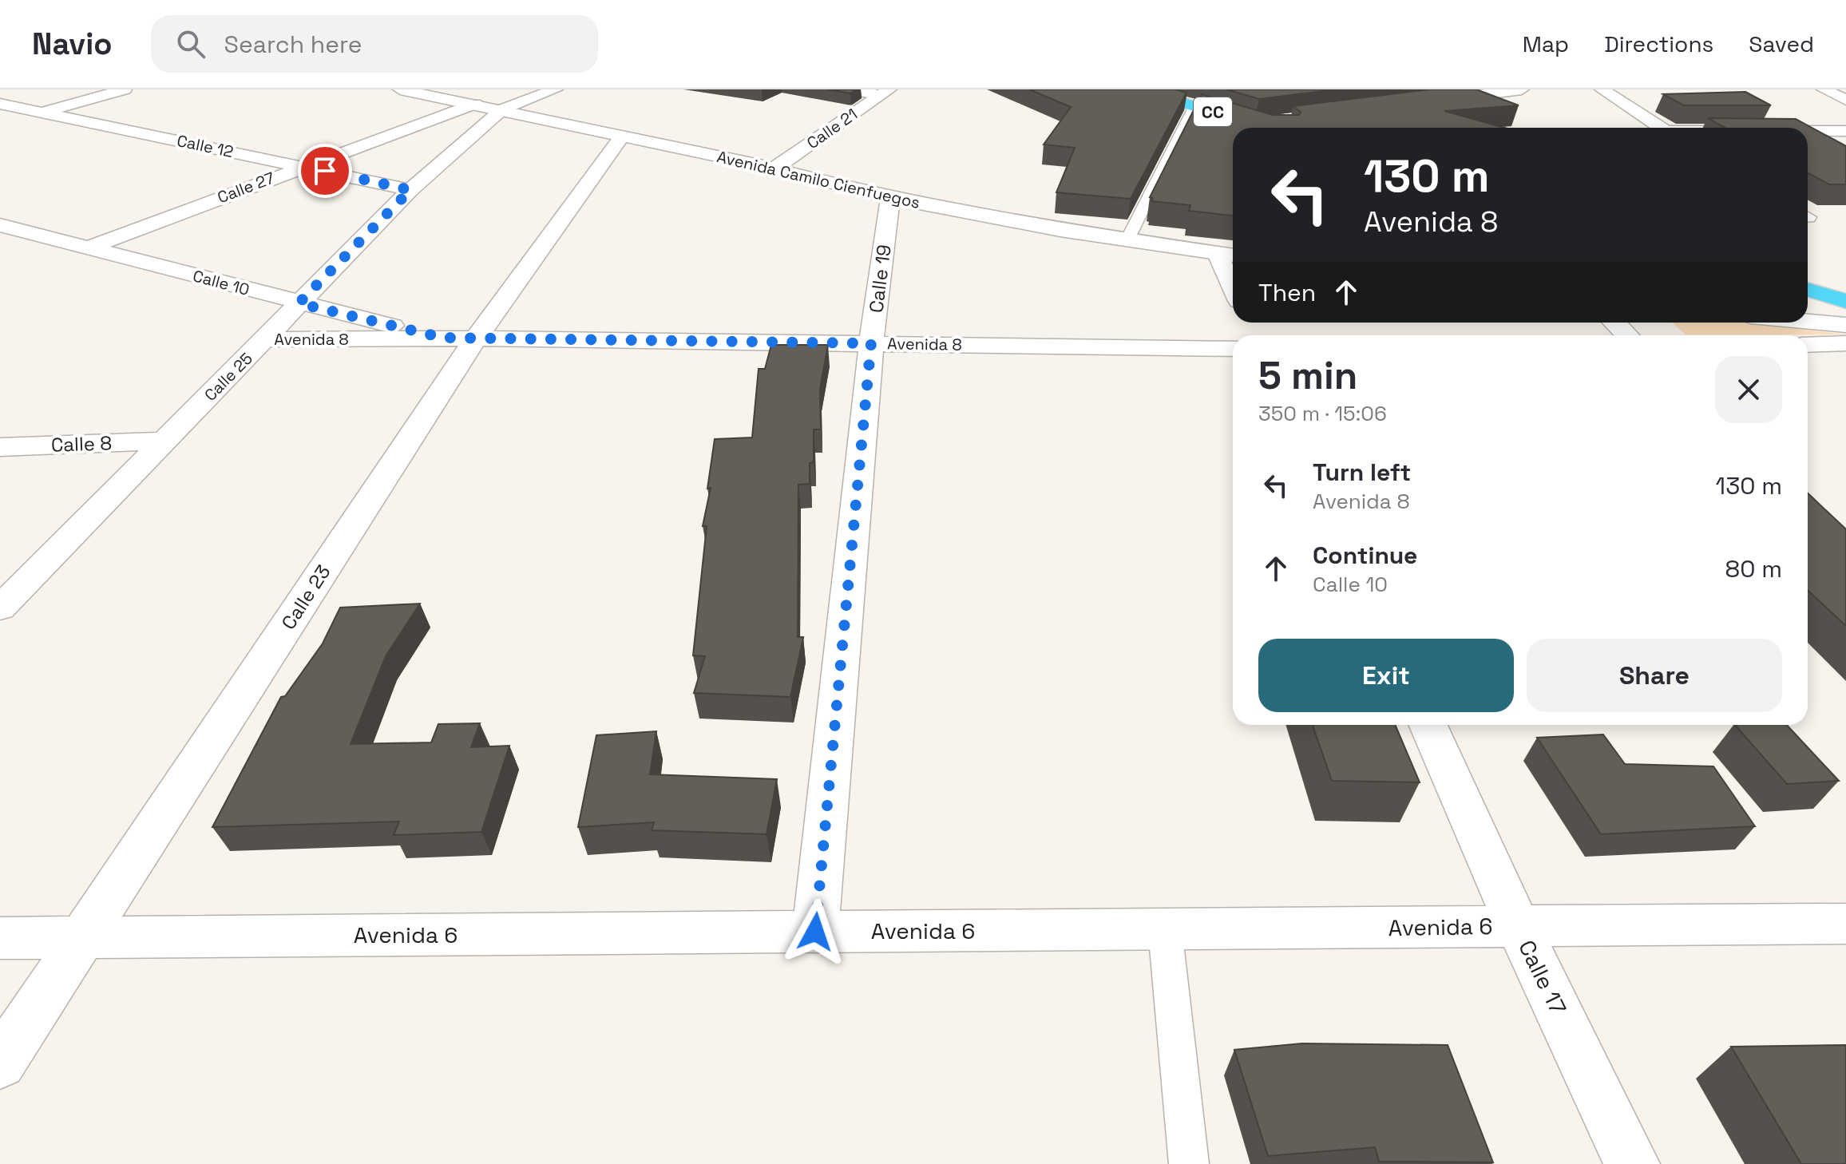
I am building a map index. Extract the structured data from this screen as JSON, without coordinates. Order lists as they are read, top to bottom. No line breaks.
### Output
{"streets":{"highway":["CC"],"street":["Calle 21","Calle 12","Avenida Camilo Cienfuegos","Calle 27","Calle 19","Calle 10","Avenida 8","Calle 25","Calle 8","Calle 23","Avenida 6","Calle 17"]},"crossings":[["Calle 21","Avenida Camilo Cienfuegos"],["Calle 12","Calle 27"],["Calle 12","Calle 25"],["Avenida Camilo Cienfuegos","Calle 27"],["Avenida Camilo Cienfuegos","Calle 19"],["Avenida Camilo Cienfuegos","Calle 25"],["Avenida Camilo Cienfuegos","Calle 23"],["Calle 27","Calle 10"],["Calle 19","Avenida 8"],["Calle 19","Avenida 6"],["Calle 10","Avenida 8"],["Calle 10","Calle 25"],["Calle 10","Calle 23"],["Avenida 8","Calle 25"],["Avenida 8","Calle 23"],["Calle 25","Calle 8"],["Calle 23","Avenida 6"],["Avenida 6","Calle 17"]],"page":{"header":"Navio","search":"Search here","nav":["Map","Directions","Saved"],"turn":["130 m","Avenida 8"],"then":"Then","heading":["5 min","350 m · 15:06"],"list":[{"name":"Turn left","note":"Avenida 8","value":"130 m"},{"name":"Continue","note":"Calle 10","value":"80 m"}],"buttons":["Exit","Share"]}}
